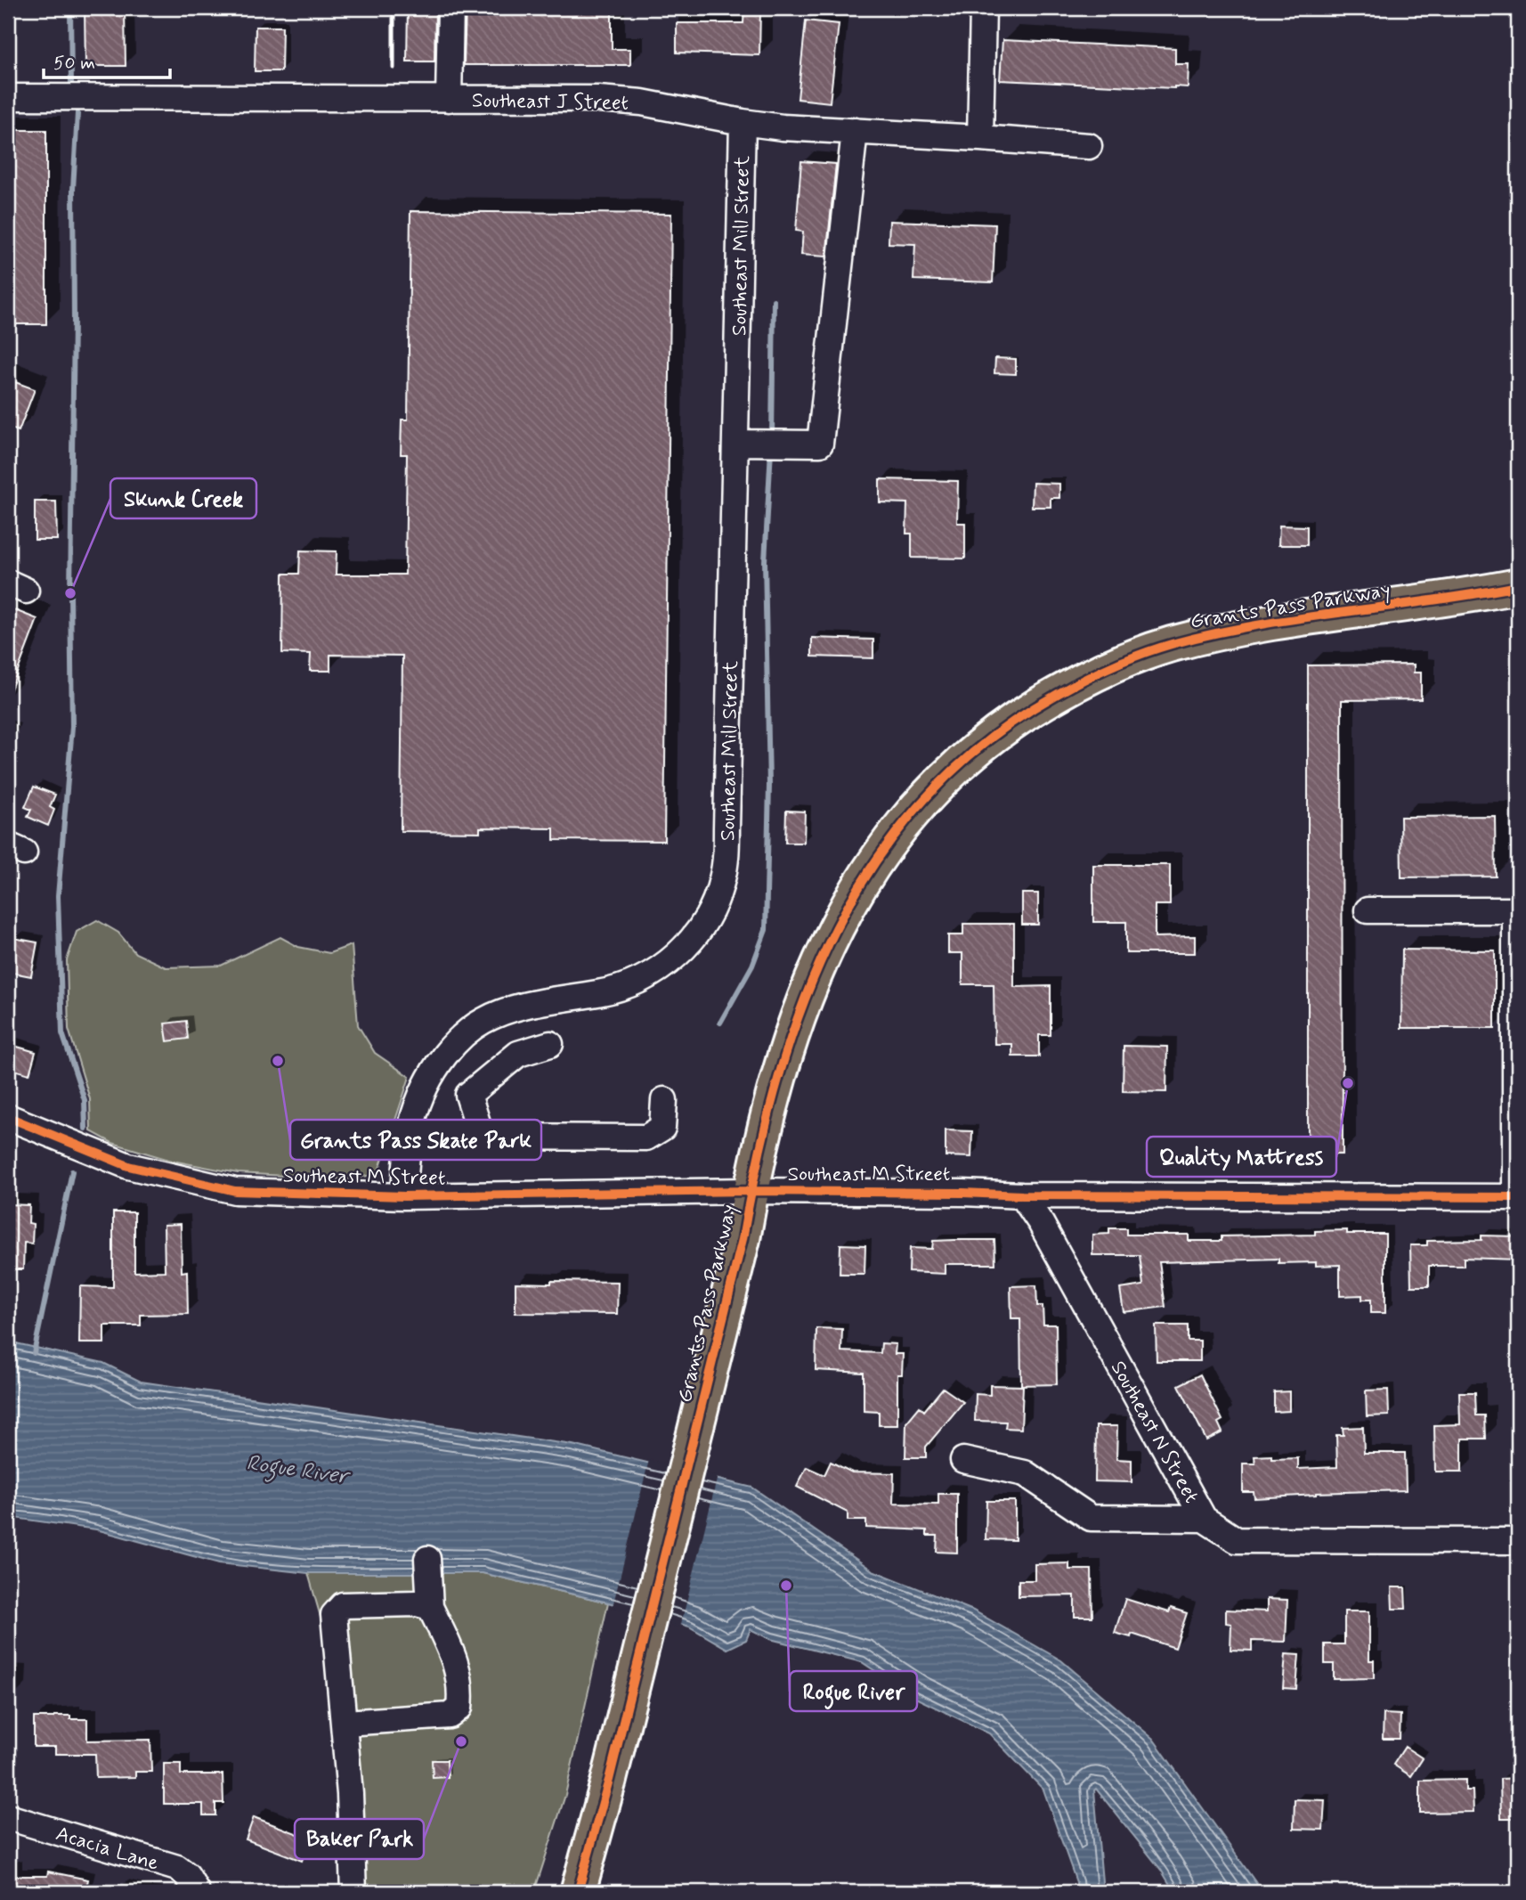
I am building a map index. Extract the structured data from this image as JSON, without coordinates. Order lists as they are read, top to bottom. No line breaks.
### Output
{"streets":{"highway":["Grants Pass Parkway"],"street":["Southeast J Street","Southeast Mill Street","Southeast M Street","Southeast N Street","Acacia Lane"]},"crossings":[["Southeast J Street","Southeast Mill Street"],["Southeast Mill Street","Southeast M Street"],["Grants Pass Parkway","Southeast M Street"],["Southeast M Street","Southeast N Street"]],"water":["Rogue River"],"places":["Skunk Creek","Grants Pass Skate Park","Quality Mattress","Rogue River","Baker Park"],"scale_bar":"50 m"}
